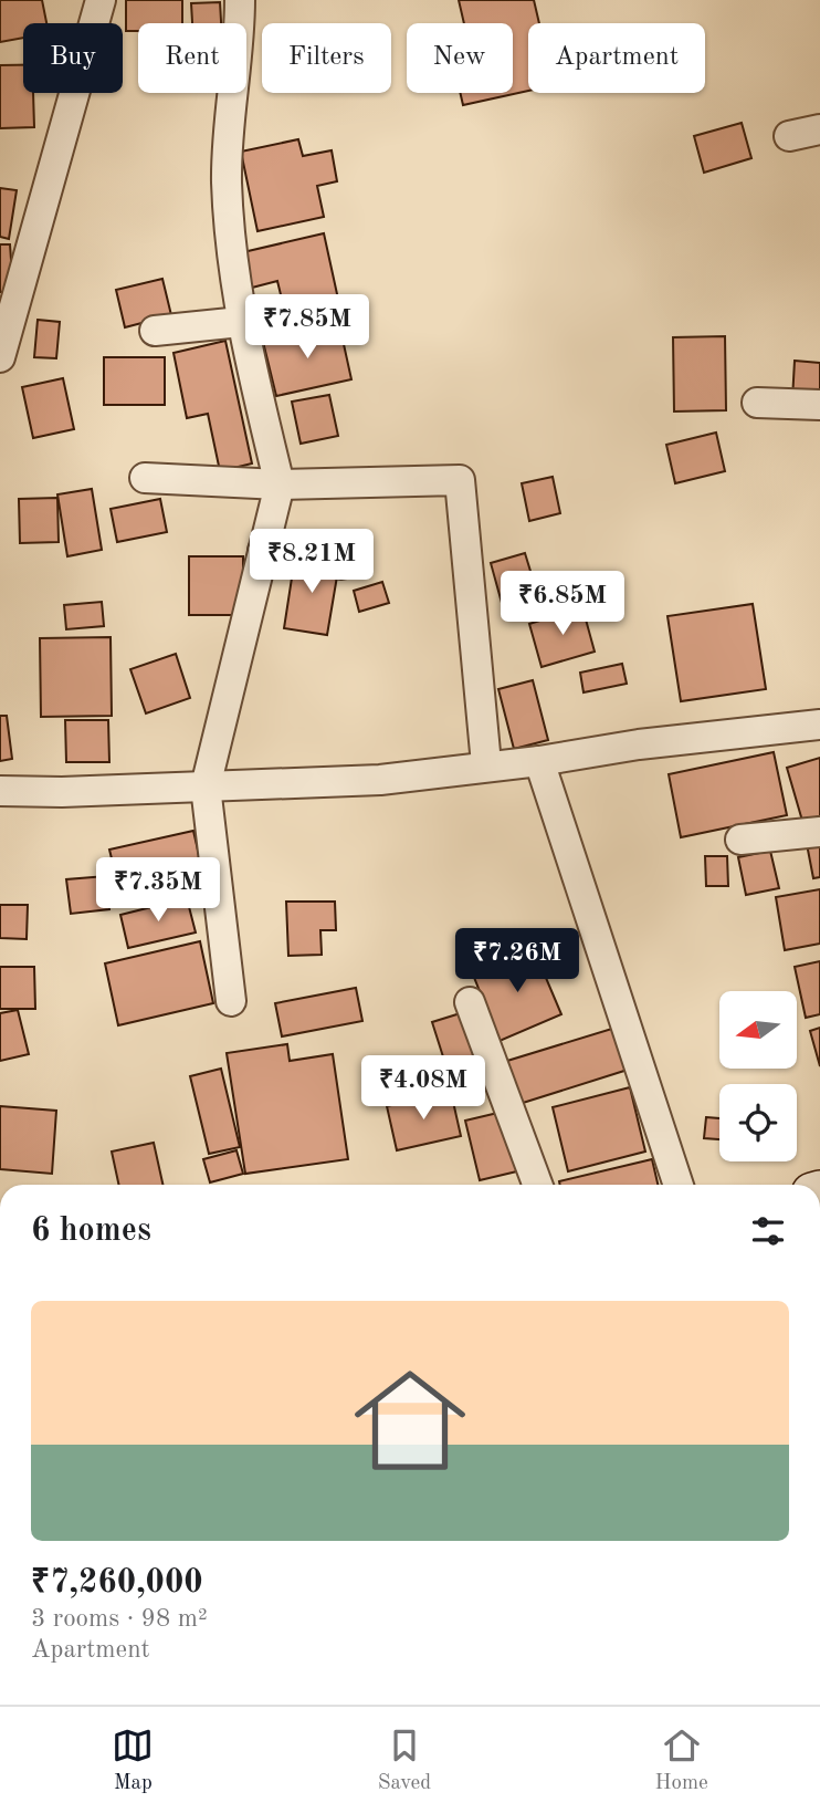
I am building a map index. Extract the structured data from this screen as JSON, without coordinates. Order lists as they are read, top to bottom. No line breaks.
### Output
{"north":"left","page":{"chip":["Buy","Rent","Filters","New","Apartment"],"price":["₹7.85M","₹8.21M","₹6.85M","₹7.35M","₹7.26M","₹4.08M"],"heading":"6 homes","list":[{"name":"₹7,260,000","note":"3 rooms · 98 m² · Apartment"}],"tabs":["Map","Saved","Home"]}}
